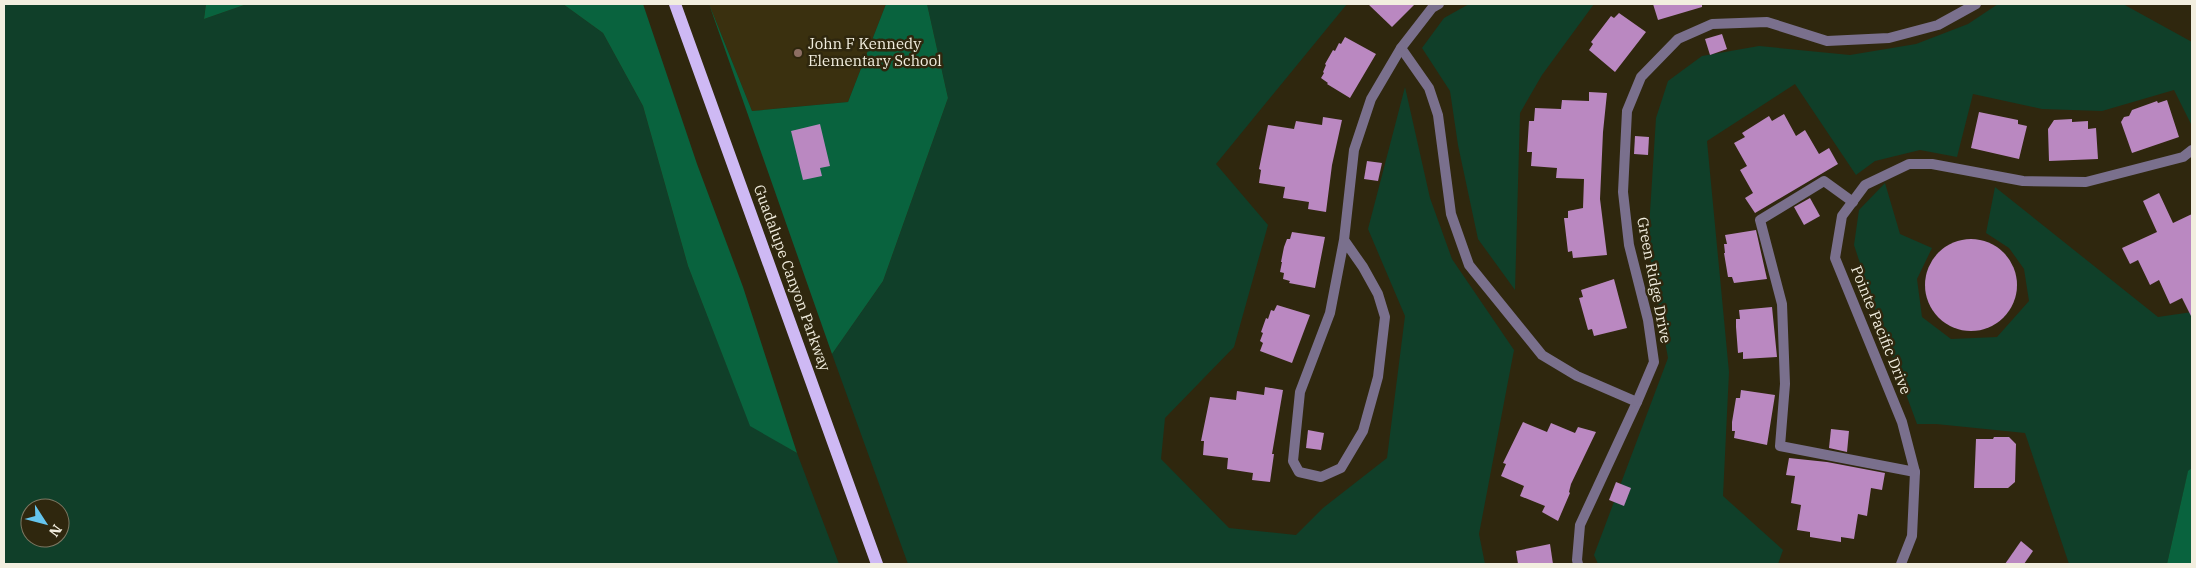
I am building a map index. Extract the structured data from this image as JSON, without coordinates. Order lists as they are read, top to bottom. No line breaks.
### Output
{"streets":{"main road":["Guadalupe Canyon Parkway"],"street":["Green Ridge Drive","Pointe Pacific Drive"]},"places":["John F Kennedy Elementary School"],"north":"bottom right"}
